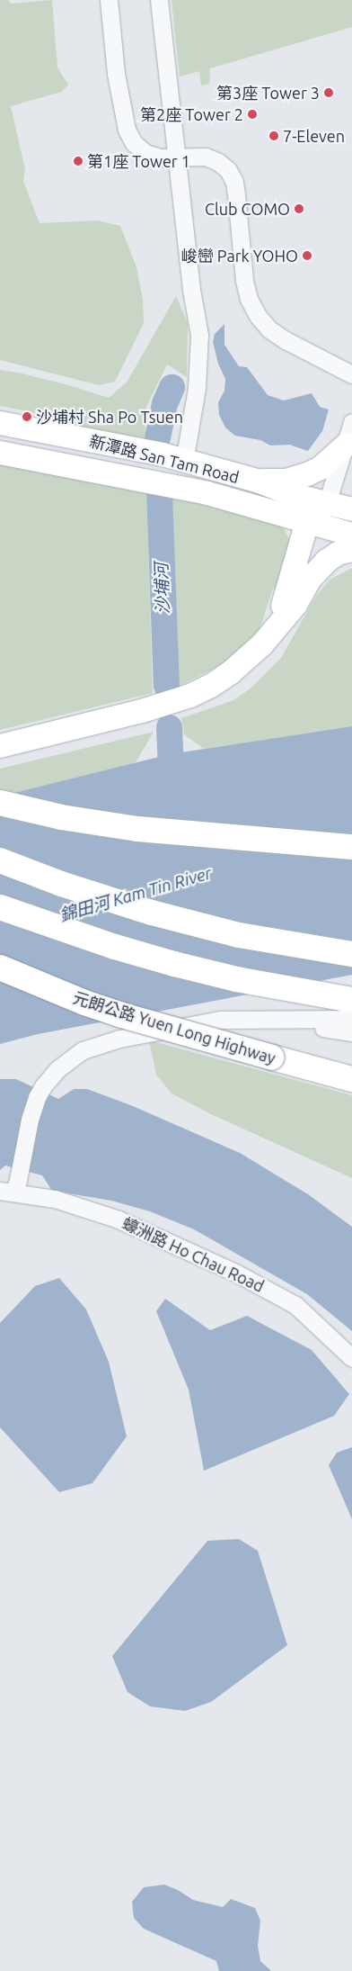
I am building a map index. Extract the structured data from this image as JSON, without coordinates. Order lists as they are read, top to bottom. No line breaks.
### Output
{"streets":{"highway":["元朗公路 Yuen Long Highway"],"street":["新潭路 San Tam Road","蠔洲路 Ho Chau Road"]},"water":["沙埔河","錦田河 Kam Tin River"],"places":["第3座 Tower 3","第2座 Tower 2","7-Eleven","第1座 Tower 1","Club COMO","峻巒 Park YOHO","沙埔村 Sha Po Tsuen"]}
